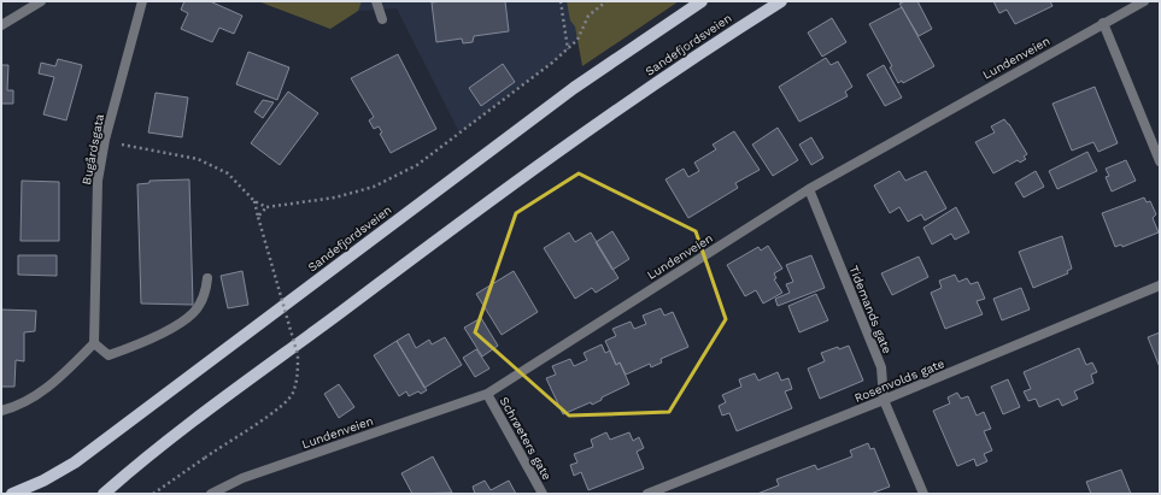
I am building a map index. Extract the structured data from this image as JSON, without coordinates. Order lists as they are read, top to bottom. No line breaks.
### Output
{"streets":{"main road":["Sandefjordsveien"],"street":["Lundenveien","Bugårdsgata","Tidemands gate","Rosenvolds gate","Schrøeters gate"]},"crossings":[["Lundenveien","Tidemands gate"],["Lundenveien","Schrøeters gate"],["Tidemands gate","Rosenvolds gate"]]}
